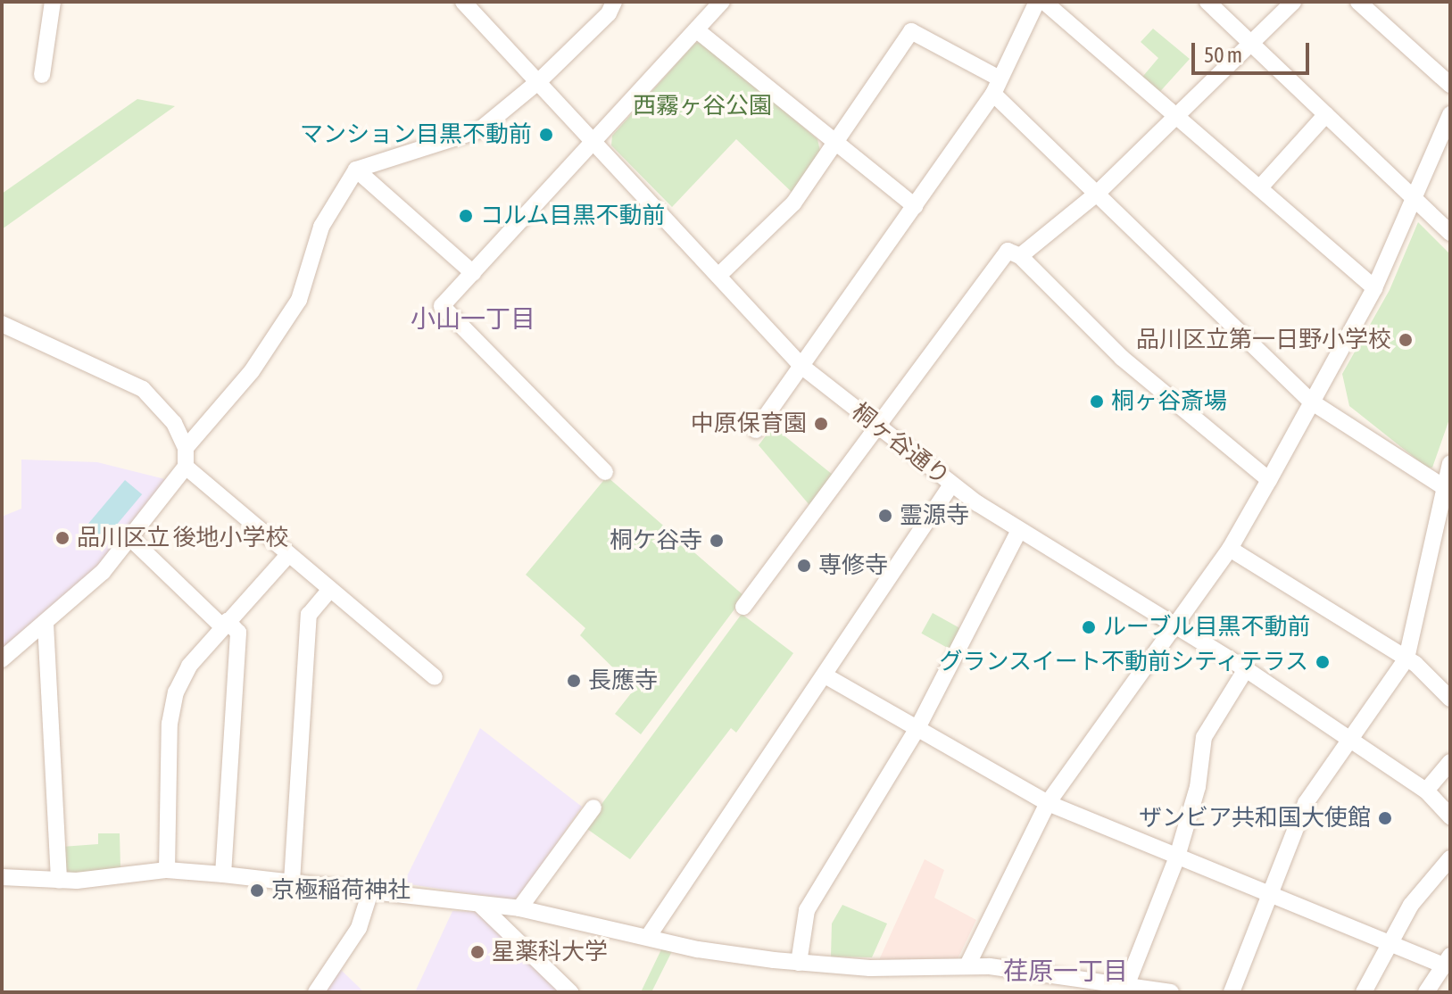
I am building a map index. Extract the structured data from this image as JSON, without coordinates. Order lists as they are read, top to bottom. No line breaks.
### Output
{"streets":{"street":["桐ヶ谷通り"]},"districts":["小山一丁目","荏原一丁目"],"parks":["西霧ヶ谷公園"],"places":["マンション目黒不動前","コルム目黒不動前","品川区立第一日野小学校","桐ヶ谷斎場","中原保育園","霊源寺","品川区立 後地小学校","桐ケ谷寺","専修寺","ルーブル目黒不動前","グランスイート不動前シティテラス","長應寺","ザンビア共和国大使館","京極稲荷神社","星薬科大学"],"scale_bar":"50 m"}
